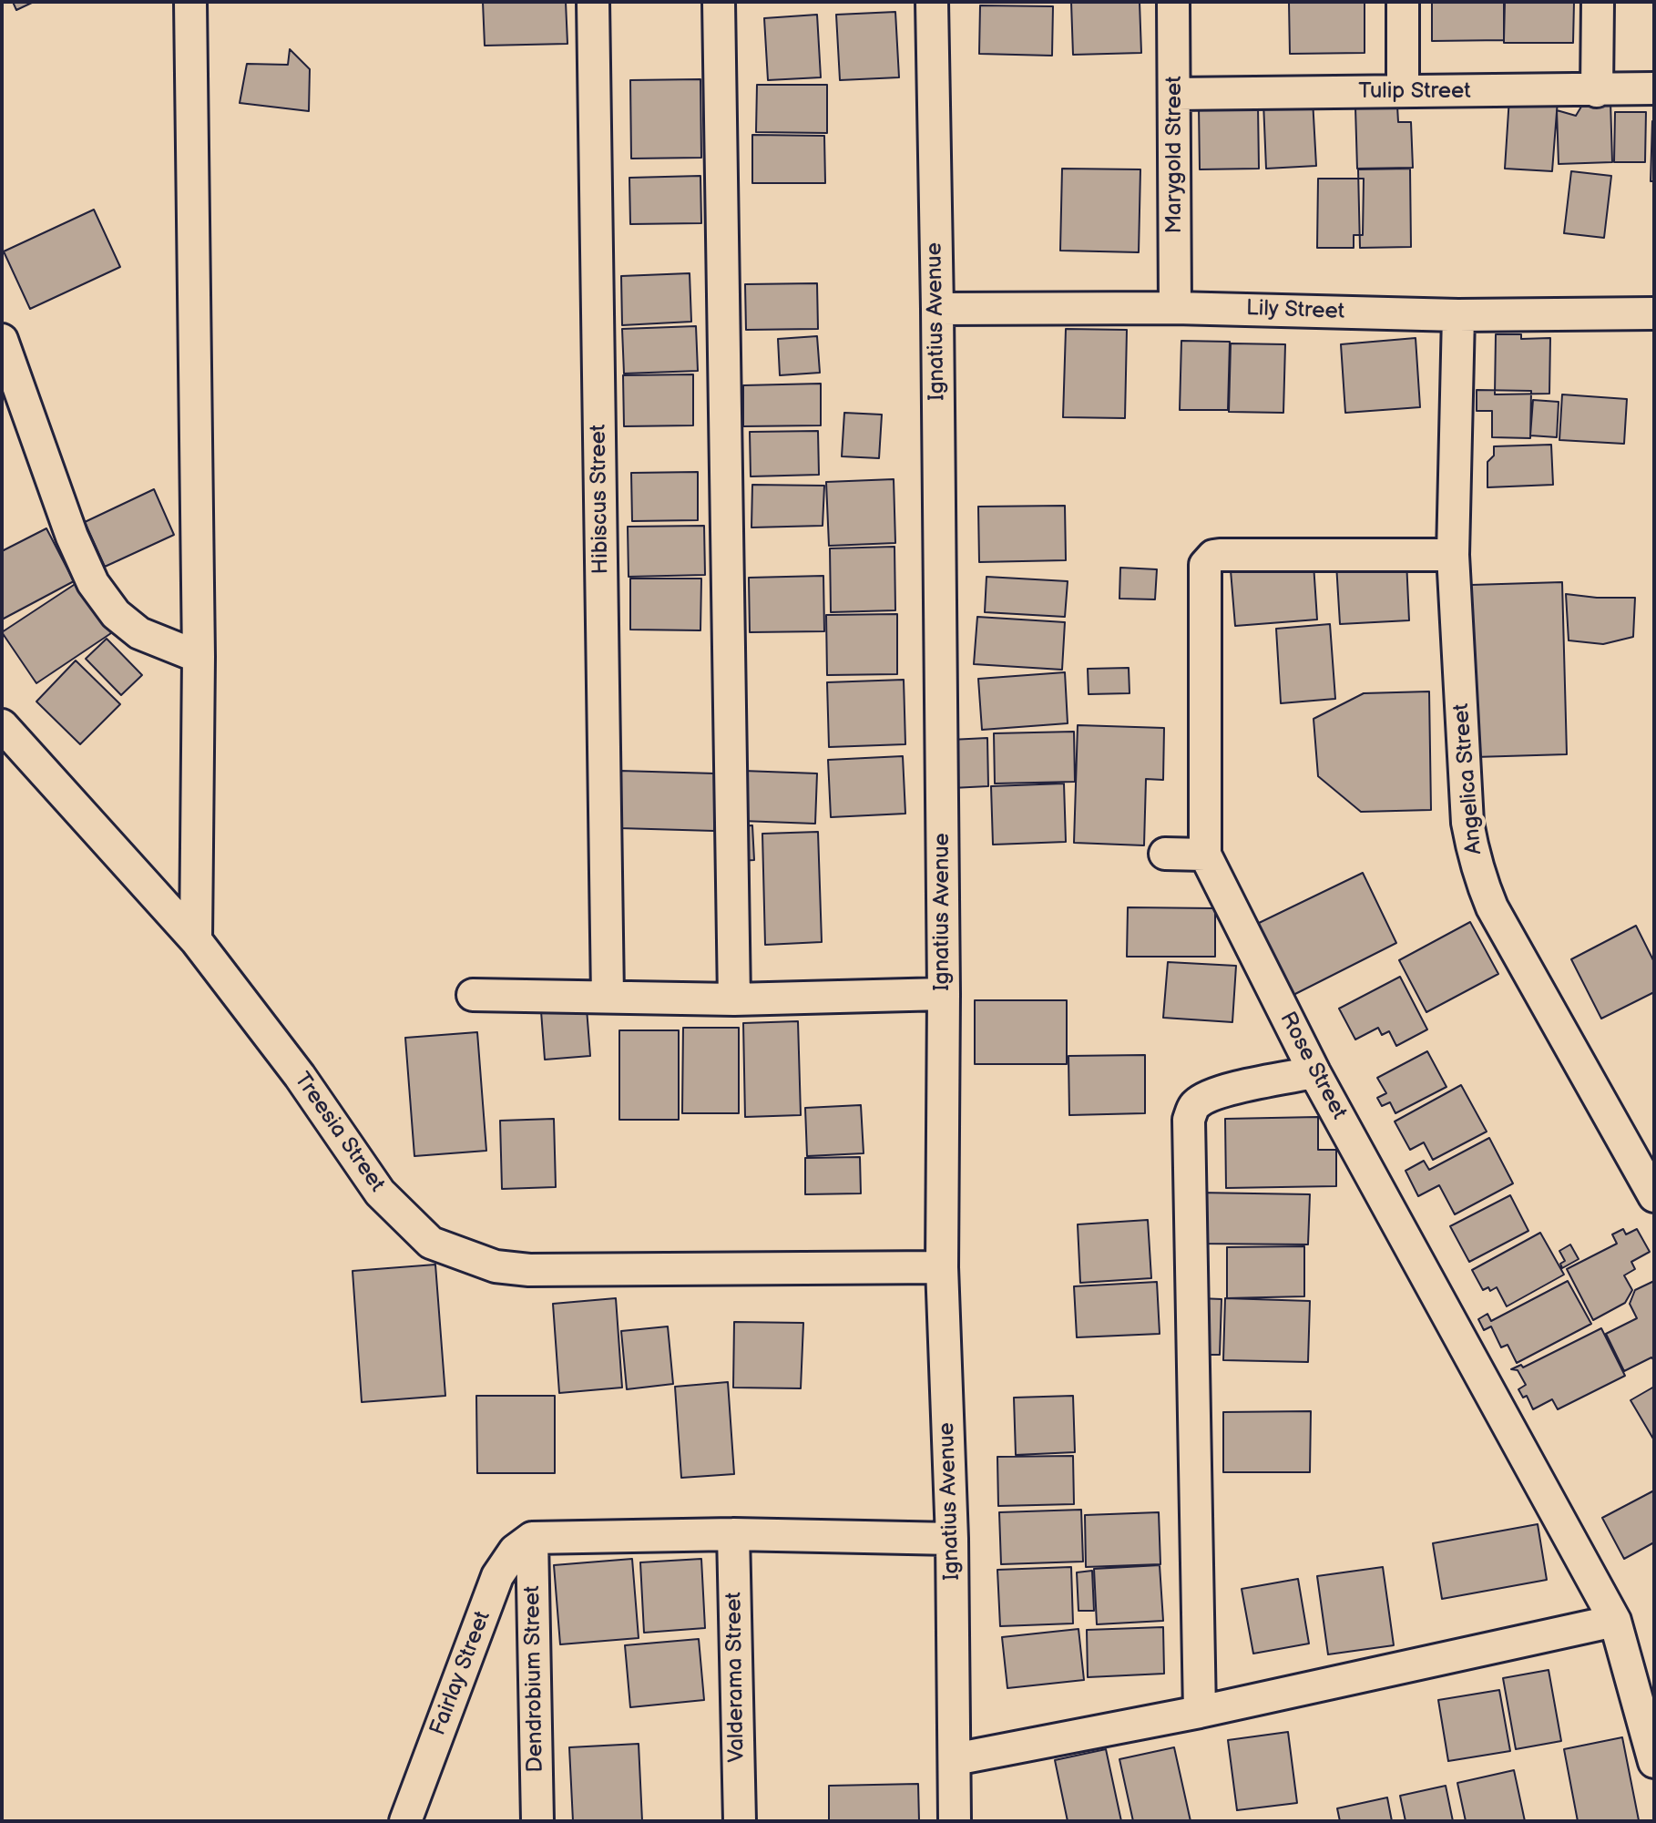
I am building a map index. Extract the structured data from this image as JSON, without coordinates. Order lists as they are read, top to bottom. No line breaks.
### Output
{"streets":{"street":["Tulip Street","Marygold Street","Lily Street","Ignatius Avenue","Hibiscus Street","Angelica Street","Rose Street","Treesia Street","Fairlay Street","Valderama Street","Dendrobium Street"]},"crossings":[["Tulip Street","Marygold Street"],["Marygold Street","Lily Street"],["Lily Street","Ignatius Avenue"],["Lily Street","Angelica Street"],["Ignatius Avenue","Treesia Street"],["Angelica Street","Rose Street"],["Fairlay Street","Dendrobium Street"]]}
